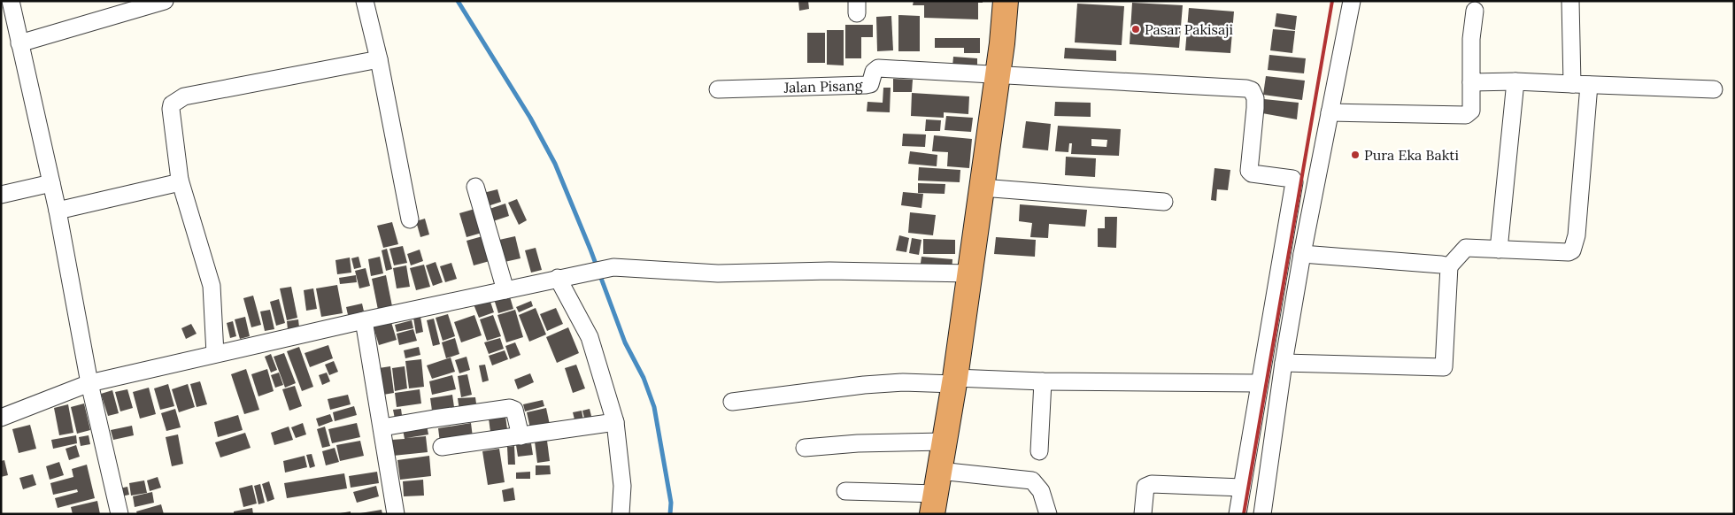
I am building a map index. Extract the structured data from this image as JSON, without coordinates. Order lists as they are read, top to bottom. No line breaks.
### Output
{"streets":{"street":["Jalan Pisang"]},"places":["Pasar Pakisaji","Pura Eka Bakti"]}
